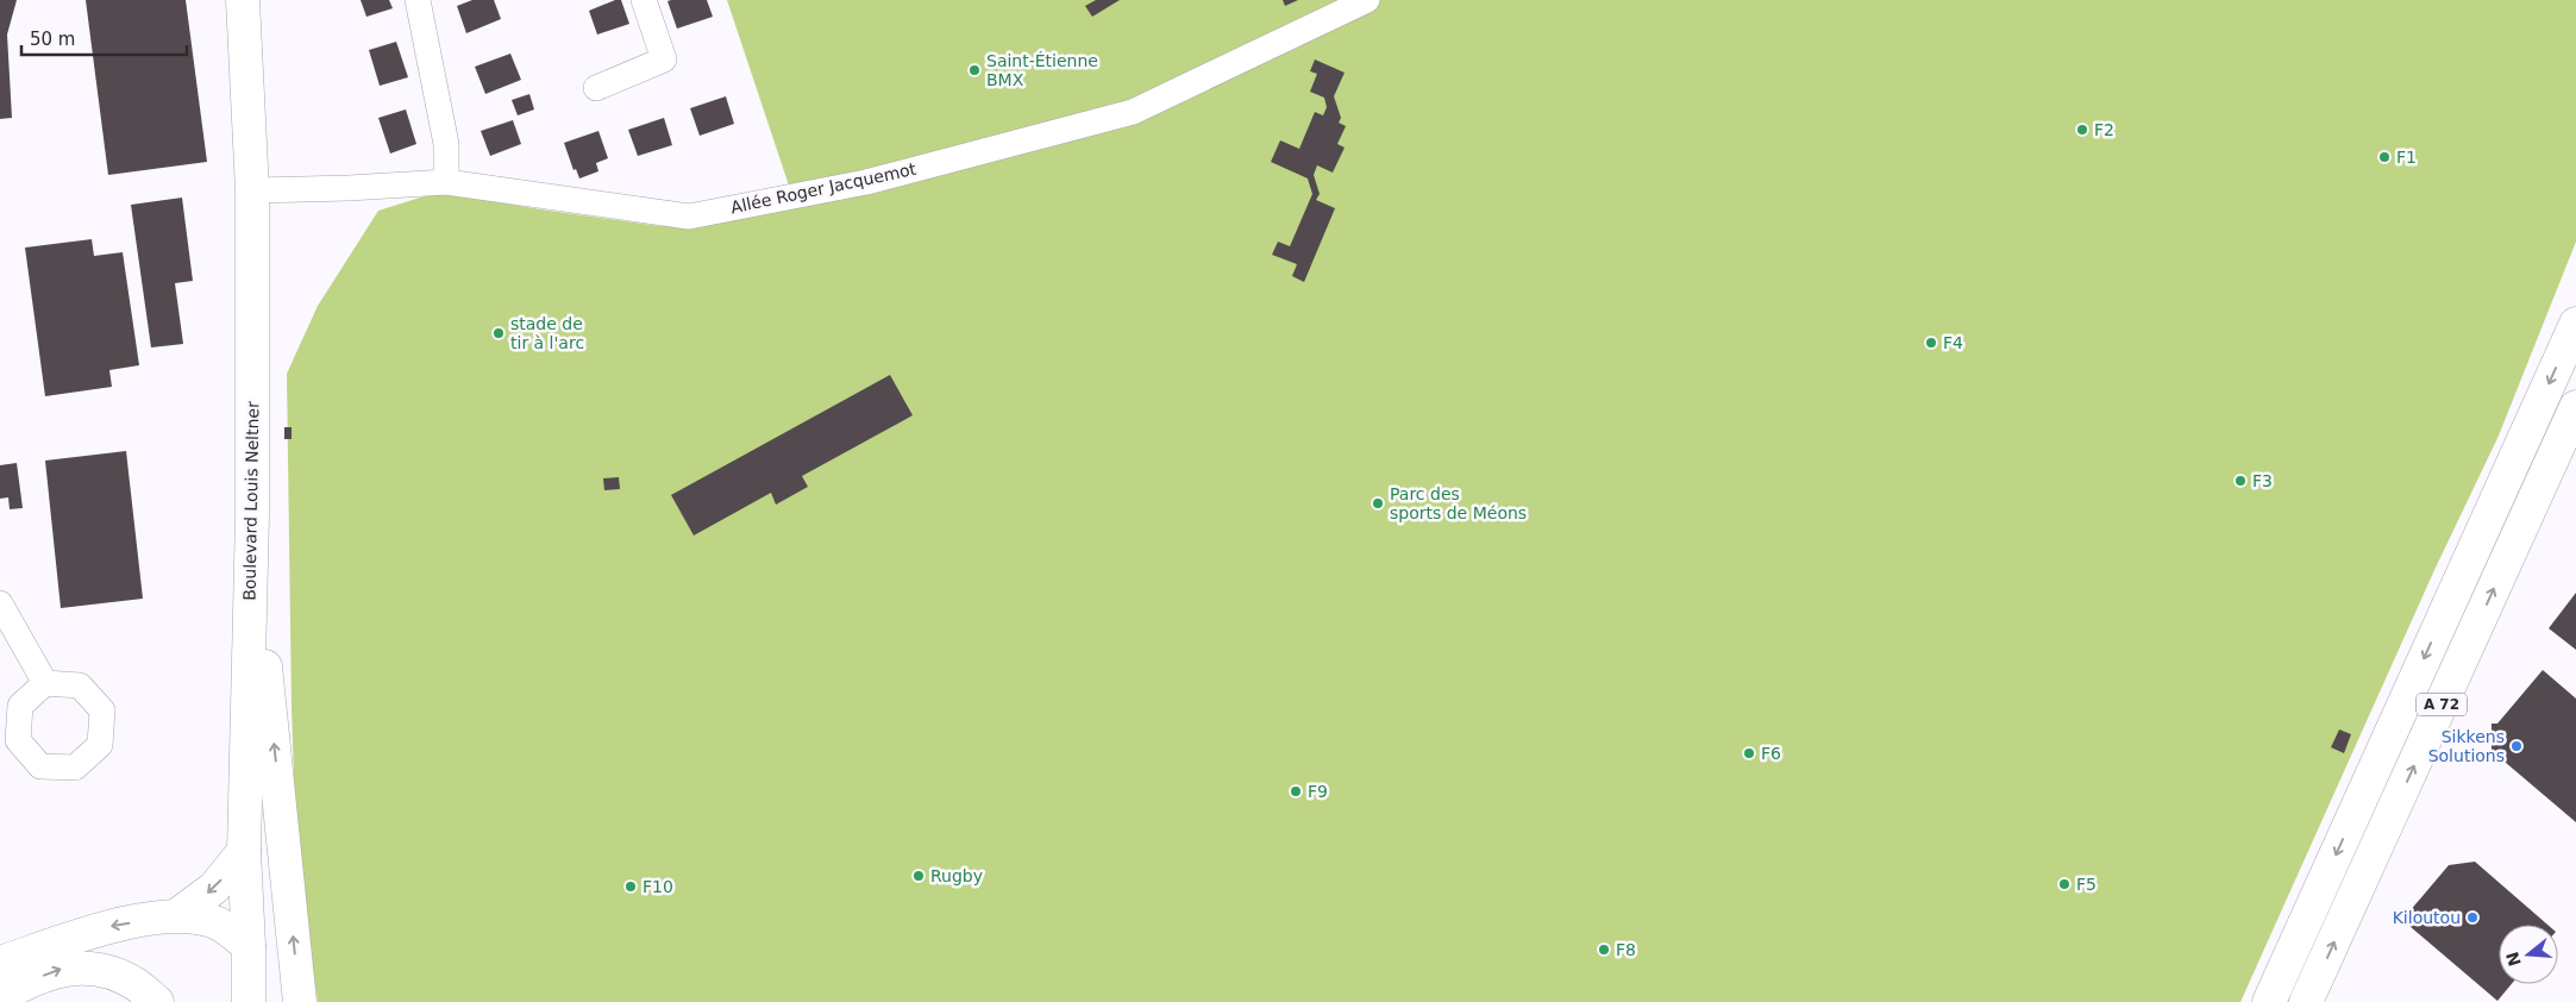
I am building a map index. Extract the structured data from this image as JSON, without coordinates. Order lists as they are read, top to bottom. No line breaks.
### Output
{"streets":{"main road":["Boulevard Louis Neltner","A 72"],"street":["Allée Roger Jacquemot"]},"crossings":[["Allée Roger Jacquemot","Boulevard Louis Neltner"]],"places":["Saint-Étienne BMX","F2","F1","stade de tir à l'arc","F4","F3","Parc des sports de Méons","Sikkens Solutions","F6","F9","Rugby","F5","F10","Kiloutou","F8"],"scale_bar":"50 m","north":"left"}
